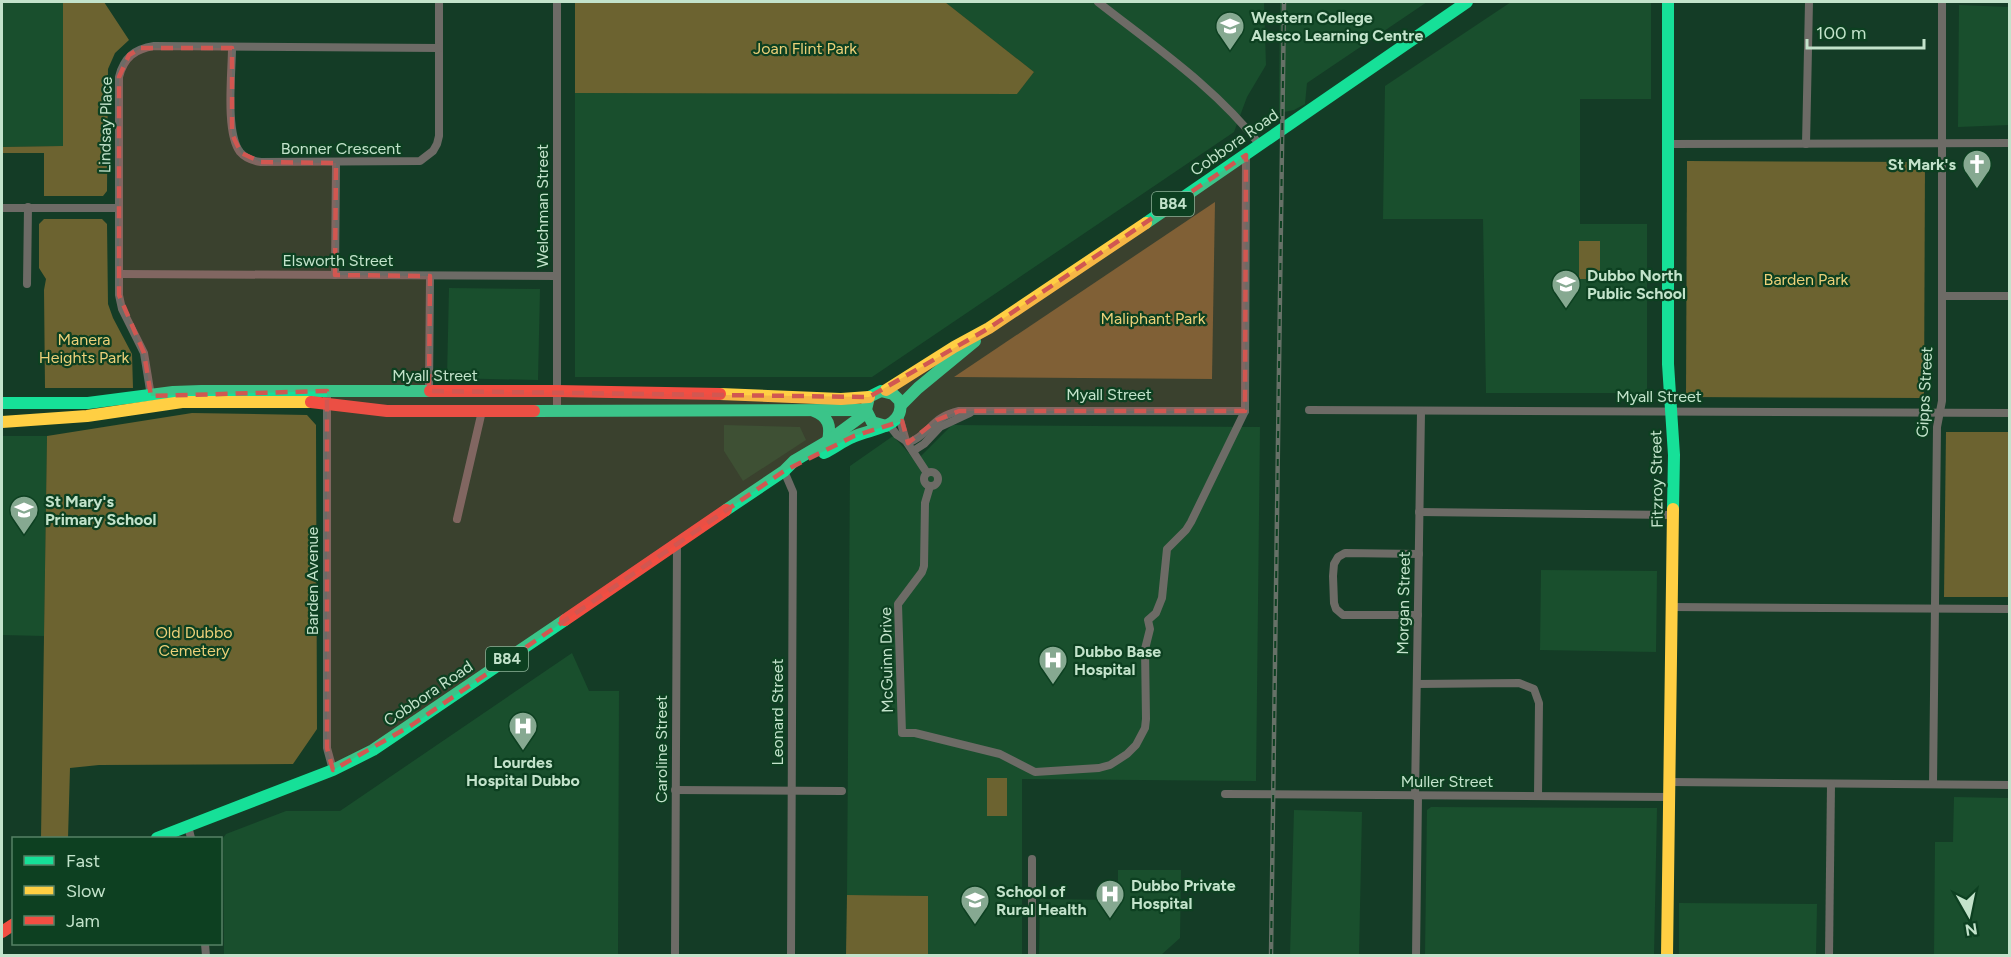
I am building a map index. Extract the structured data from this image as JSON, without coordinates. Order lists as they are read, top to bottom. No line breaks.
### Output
{"streets":{"street":["Lindsay Place","Cobbora Road","Bonner Crescent","B84","Welchman Street","Elsworth Street","Myall Street","Gipps Street","Fitzroy Street","Barden Avenue","Morgan Street","McGuinn Drive","Leonard Street","Caroline Street","Muller Street"]},"crossings":[["Lindsay Place","Bonner Crescent"],["Lindsay Place","Elsworth Street"],["Lindsay Place","Myall Street"],["Cobbora Road","B84"],["Cobbora Road","Myall Street"],["Cobbora Road","Barden Avenue"],["Cobbora Road","Leonard Street"],["Cobbora Road","Caroline Street"],["B84","Myall Street"],["Welchman Street","Elsworth Street"],["Welchman Street","Myall Street"],["Myall Street","Gipps Street"],["Myall Street","Fitzroy Street"],["Myall Street","Barden Avenue"],["Myall Street","Morgan Street"],["Myall Street","McGuinn Drive"],["Fitzroy Street","Muller Street"],["Morgan Street","Muller Street"]],"parks":["Joan Flint Park","Barden Park","Maliphant Park","Manera Heights Park","Old Dubbo Cemetery"],"places":{"school or university":["Western College Alesco Learning Centre","Dubbo North Public School","St Mary's Primary School","School of Rural Health"],"church":["St Mark's"],"hospital":["Dubbo Base Hospital","Lourdes Hospital Dubbo","Dubbo Private Hospital"]},"legend":["Fast","Slow","Jam"],"scale_bar":"100 m","north":"bottom"}
